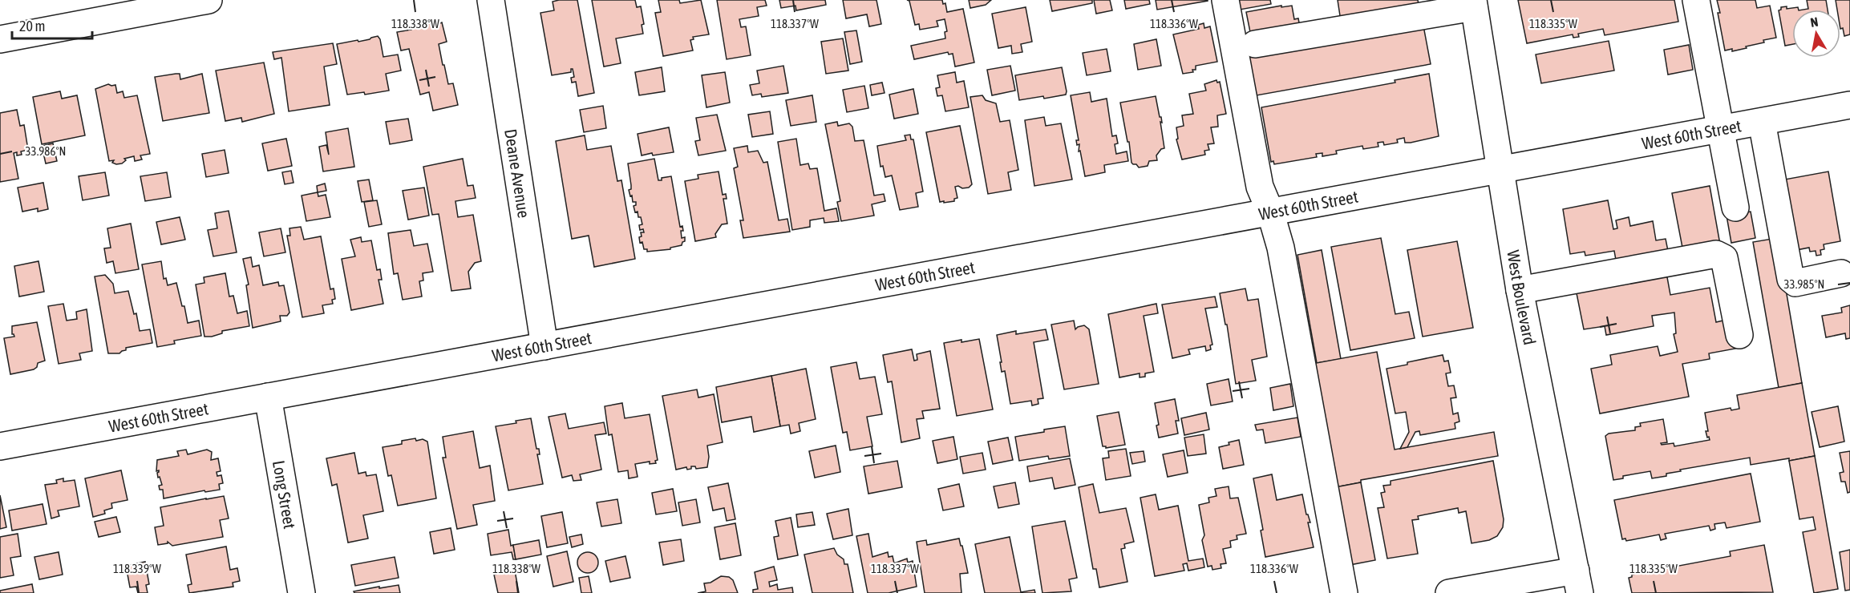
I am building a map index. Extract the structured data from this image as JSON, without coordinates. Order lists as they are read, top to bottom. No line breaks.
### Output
{"streets":{"street":["West 60th Street","Deane Avenue","West Boulevard","Long Street"]},"crossings":[["West 60th Street","Deane Avenue"],["West 60th Street","West Boulevard"],["West 60th Street","Long Street"]],"scale_bar":"20 m","north":"top","coordinates":["118.336°W","118.338°W","118.337°W","118.335°W","33.986°N","33.985°N","118.339°W"]}
